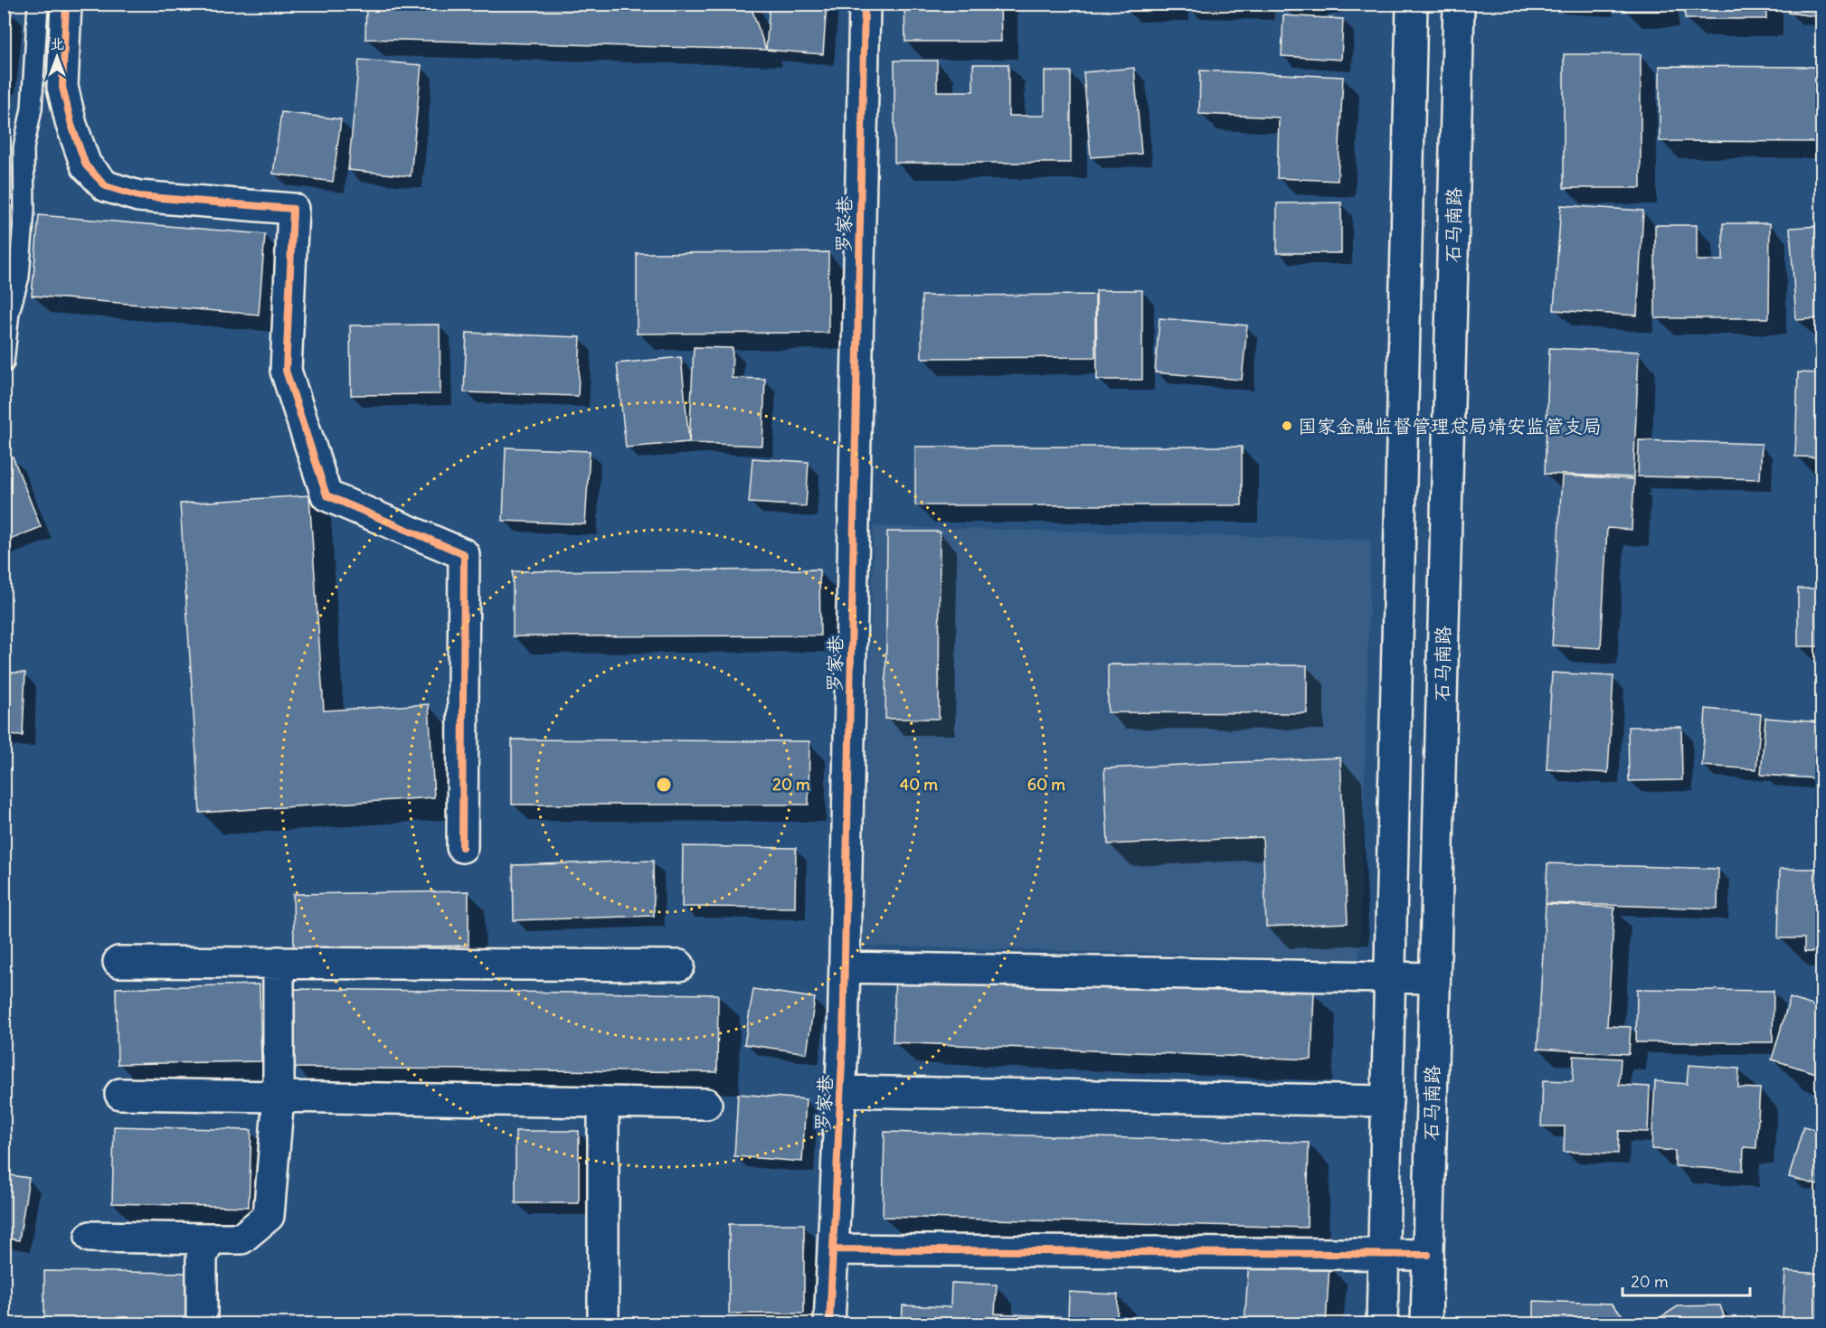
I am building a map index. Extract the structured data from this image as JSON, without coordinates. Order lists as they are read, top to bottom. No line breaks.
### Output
{"streets":{"street":["罗家巷","石马南路"]},"places":["国家金融监督管理总局靖安监管支局"],"scale_bar":"20 m","north":"top","rings":["20 m","40 m","60 m"]}
